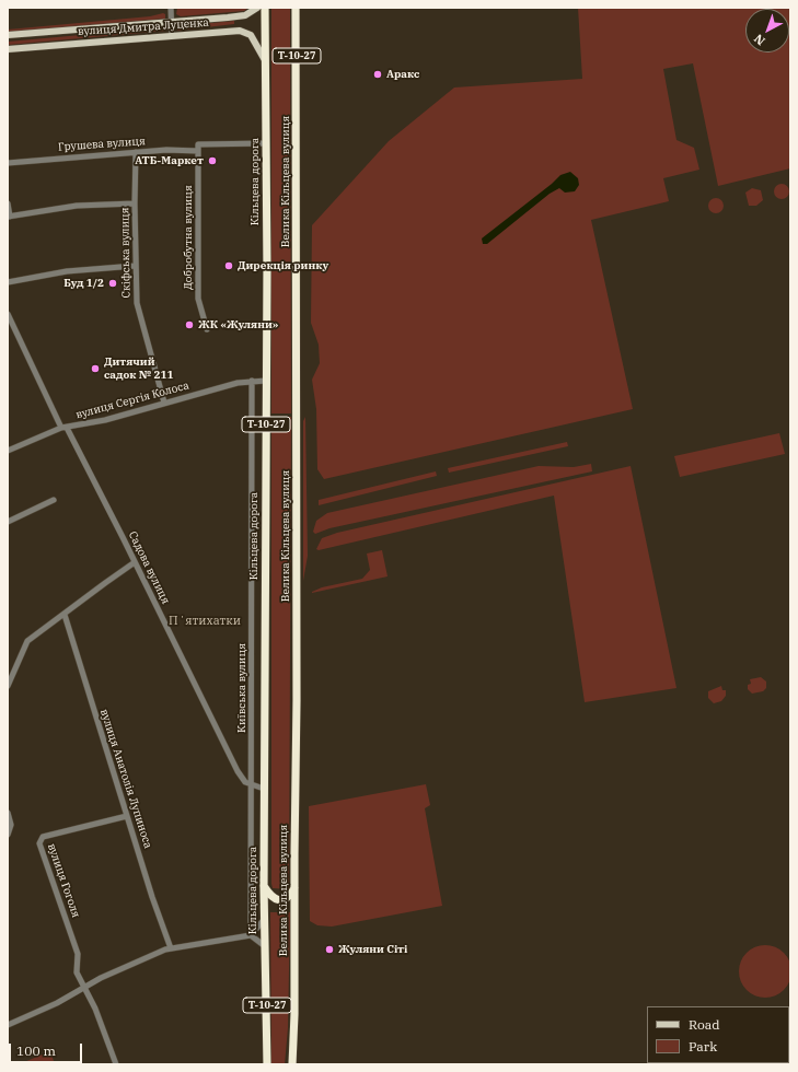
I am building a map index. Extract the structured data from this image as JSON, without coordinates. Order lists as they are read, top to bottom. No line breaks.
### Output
{"streets":{"highway":["Т-10-27","Кільцева дорога","Велика Кільцева вулиця"],"main road":["вулиця Дмитра Луценка"],"street":["Грушева вулиця","Добробутна вулиця","Скіфська вулиця","вулиця Сергія Колоса","Садова вулиця","Київська вулиця","вулиця Анатолія Лупиноса","вулиця Гоголя"]},"crossings":[["вулиця Дмитра Луценка","Кільцева дорога"],["Грушева вулиця","Кільцева дорога"],["Грушева вулиця","Добробутна вулиця"],["Грушева вулиця","Скіфська вулиця"],["Кільцева дорога","вулиця Сергія Колоса"],["Скіфська вулиця","вулиця Сергія Колоса"],["вулиця Сергія Колоса","Садова вулиця"],["вулиця Сергія Колоса","Київська вулиця"],["Садова вулиця","Київська вулиця"],["вулиця Анатолія Лупиноса","вулиця Гоголя"]],"districts":["Пʼятихатки"],"places":["Аракс","АТБ-Маркет","Дирекція ринку","Буд 1/2","ЖК «Жуляни»","Дитячий садок № 211","Жуляни Сіті"],"legend":["Road","Park"],"scale_bar":"100 m","north":"bottom left"}
